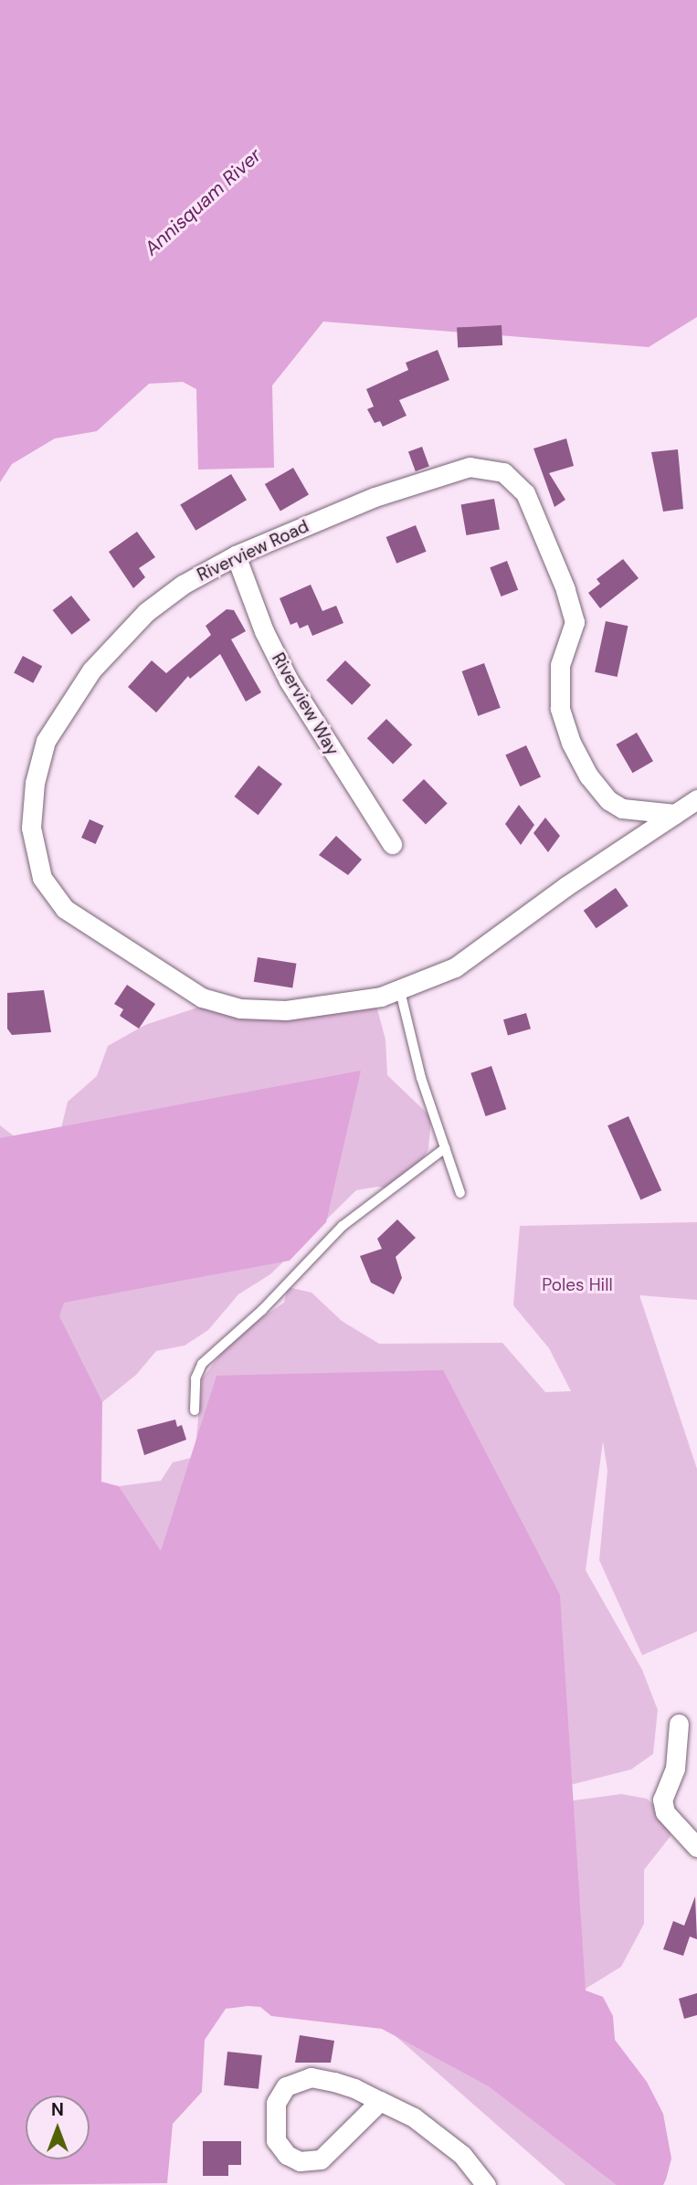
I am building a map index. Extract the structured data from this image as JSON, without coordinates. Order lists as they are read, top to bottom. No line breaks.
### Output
{"streets":{"street":["Riverview Road","Riverview Way"]},"crossings":[["Riverview Road","Riverview Way"]],"water":["Annisquam River"],"parks":["Poles Hill"],"north":"top"}
